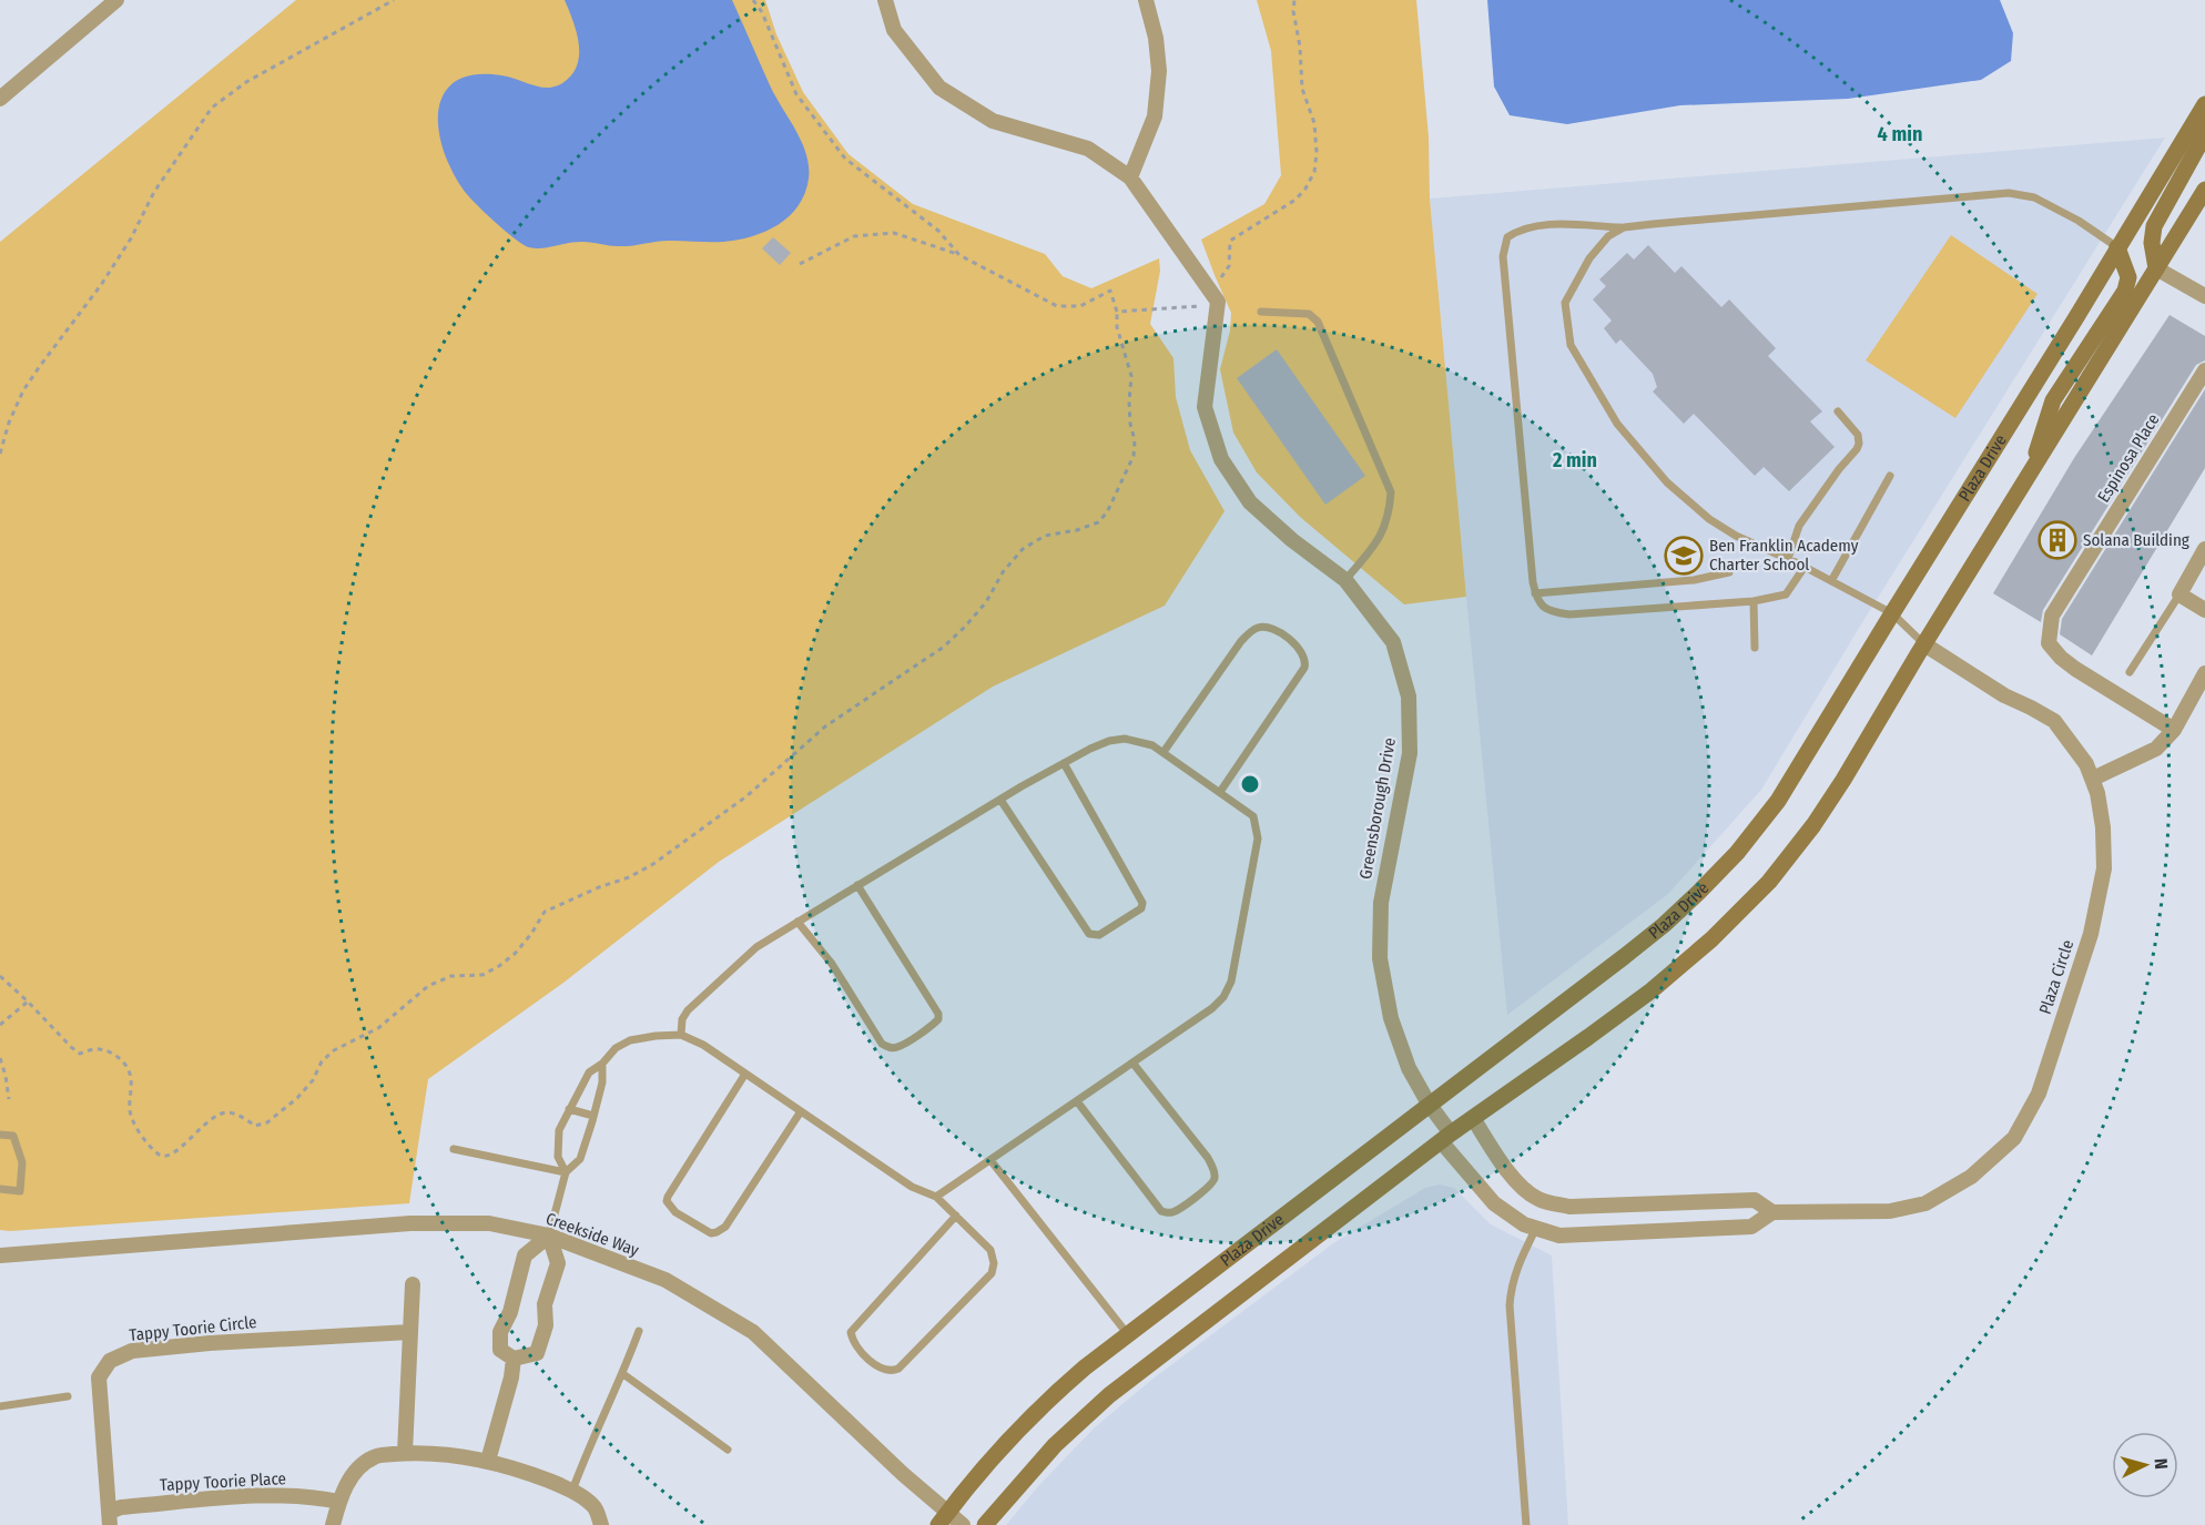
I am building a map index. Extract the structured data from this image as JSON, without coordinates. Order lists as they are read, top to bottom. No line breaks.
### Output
{"streets":{"street":["Espinosa Place","Plaza Drive","Greensborough Drive","Plaza Circle","Creekside Way","Tappy Toorie Circle","Tappy Toorie Place"]},"crossings":[["Plaza Drive","Greensborough Drive"],["Plaza Drive","Creekside Way"],["Greensborough Drive","Plaza Circle"],["Tappy Toorie Circle","Tappy Toorie Place"]],"places":{"building":["Solana Building"],"school or university":["Ben Franklin Academy Charter School"]},"north":"right","rings":["4 min","2 min"]}
